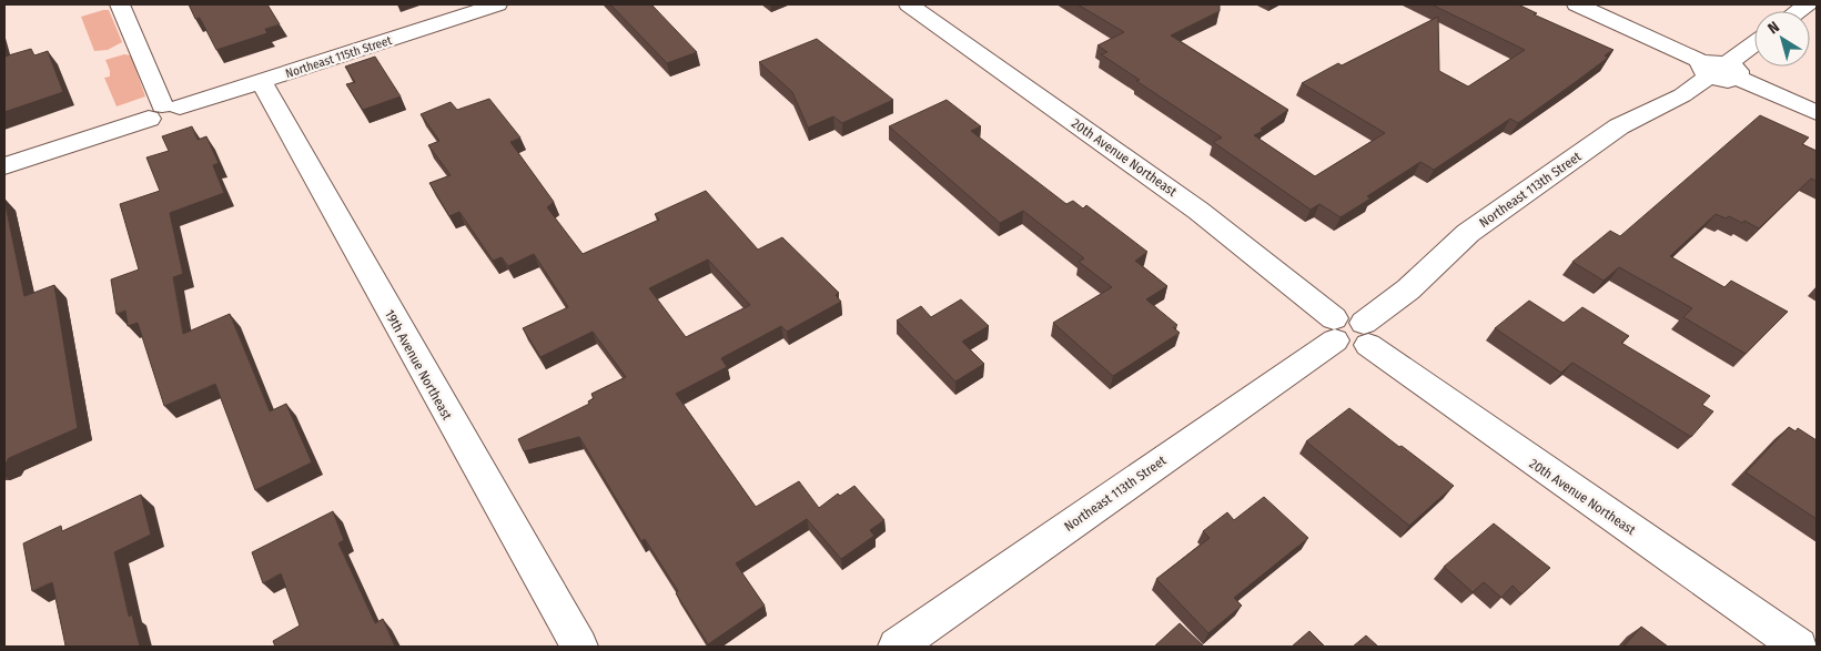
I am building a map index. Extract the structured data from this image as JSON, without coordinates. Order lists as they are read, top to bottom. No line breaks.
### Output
{"streets":{"street":["Northeast 115th Street","20th Avenue Northeast","Northeast 113th Street","19th Avenue Northeast"]},"crossings":[["Northeast 115th Street","19th Avenue Northeast"],["20th Avenue Northeast","Northeast 113th Street"]],"north":"top left"}
